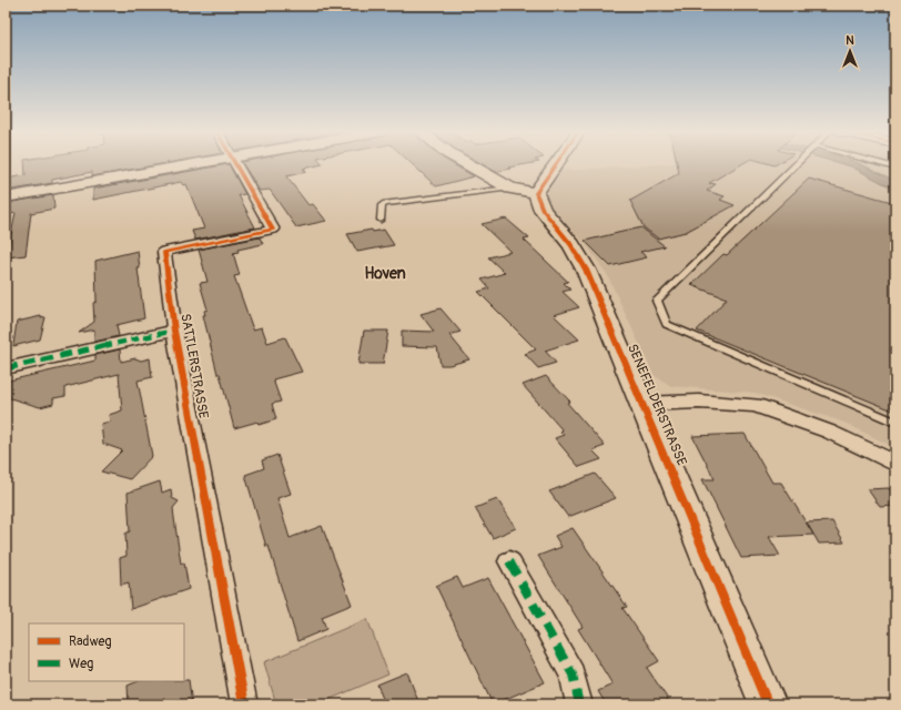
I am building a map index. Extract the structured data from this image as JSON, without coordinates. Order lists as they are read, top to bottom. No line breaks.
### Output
{"streets":{"main road":["SENEFELDERSTRASSE"],"street":["SATTLERSTRASSE"]},"districts":["Hoven"],"legend":["Radweg","Weg"],"north":"top"}
